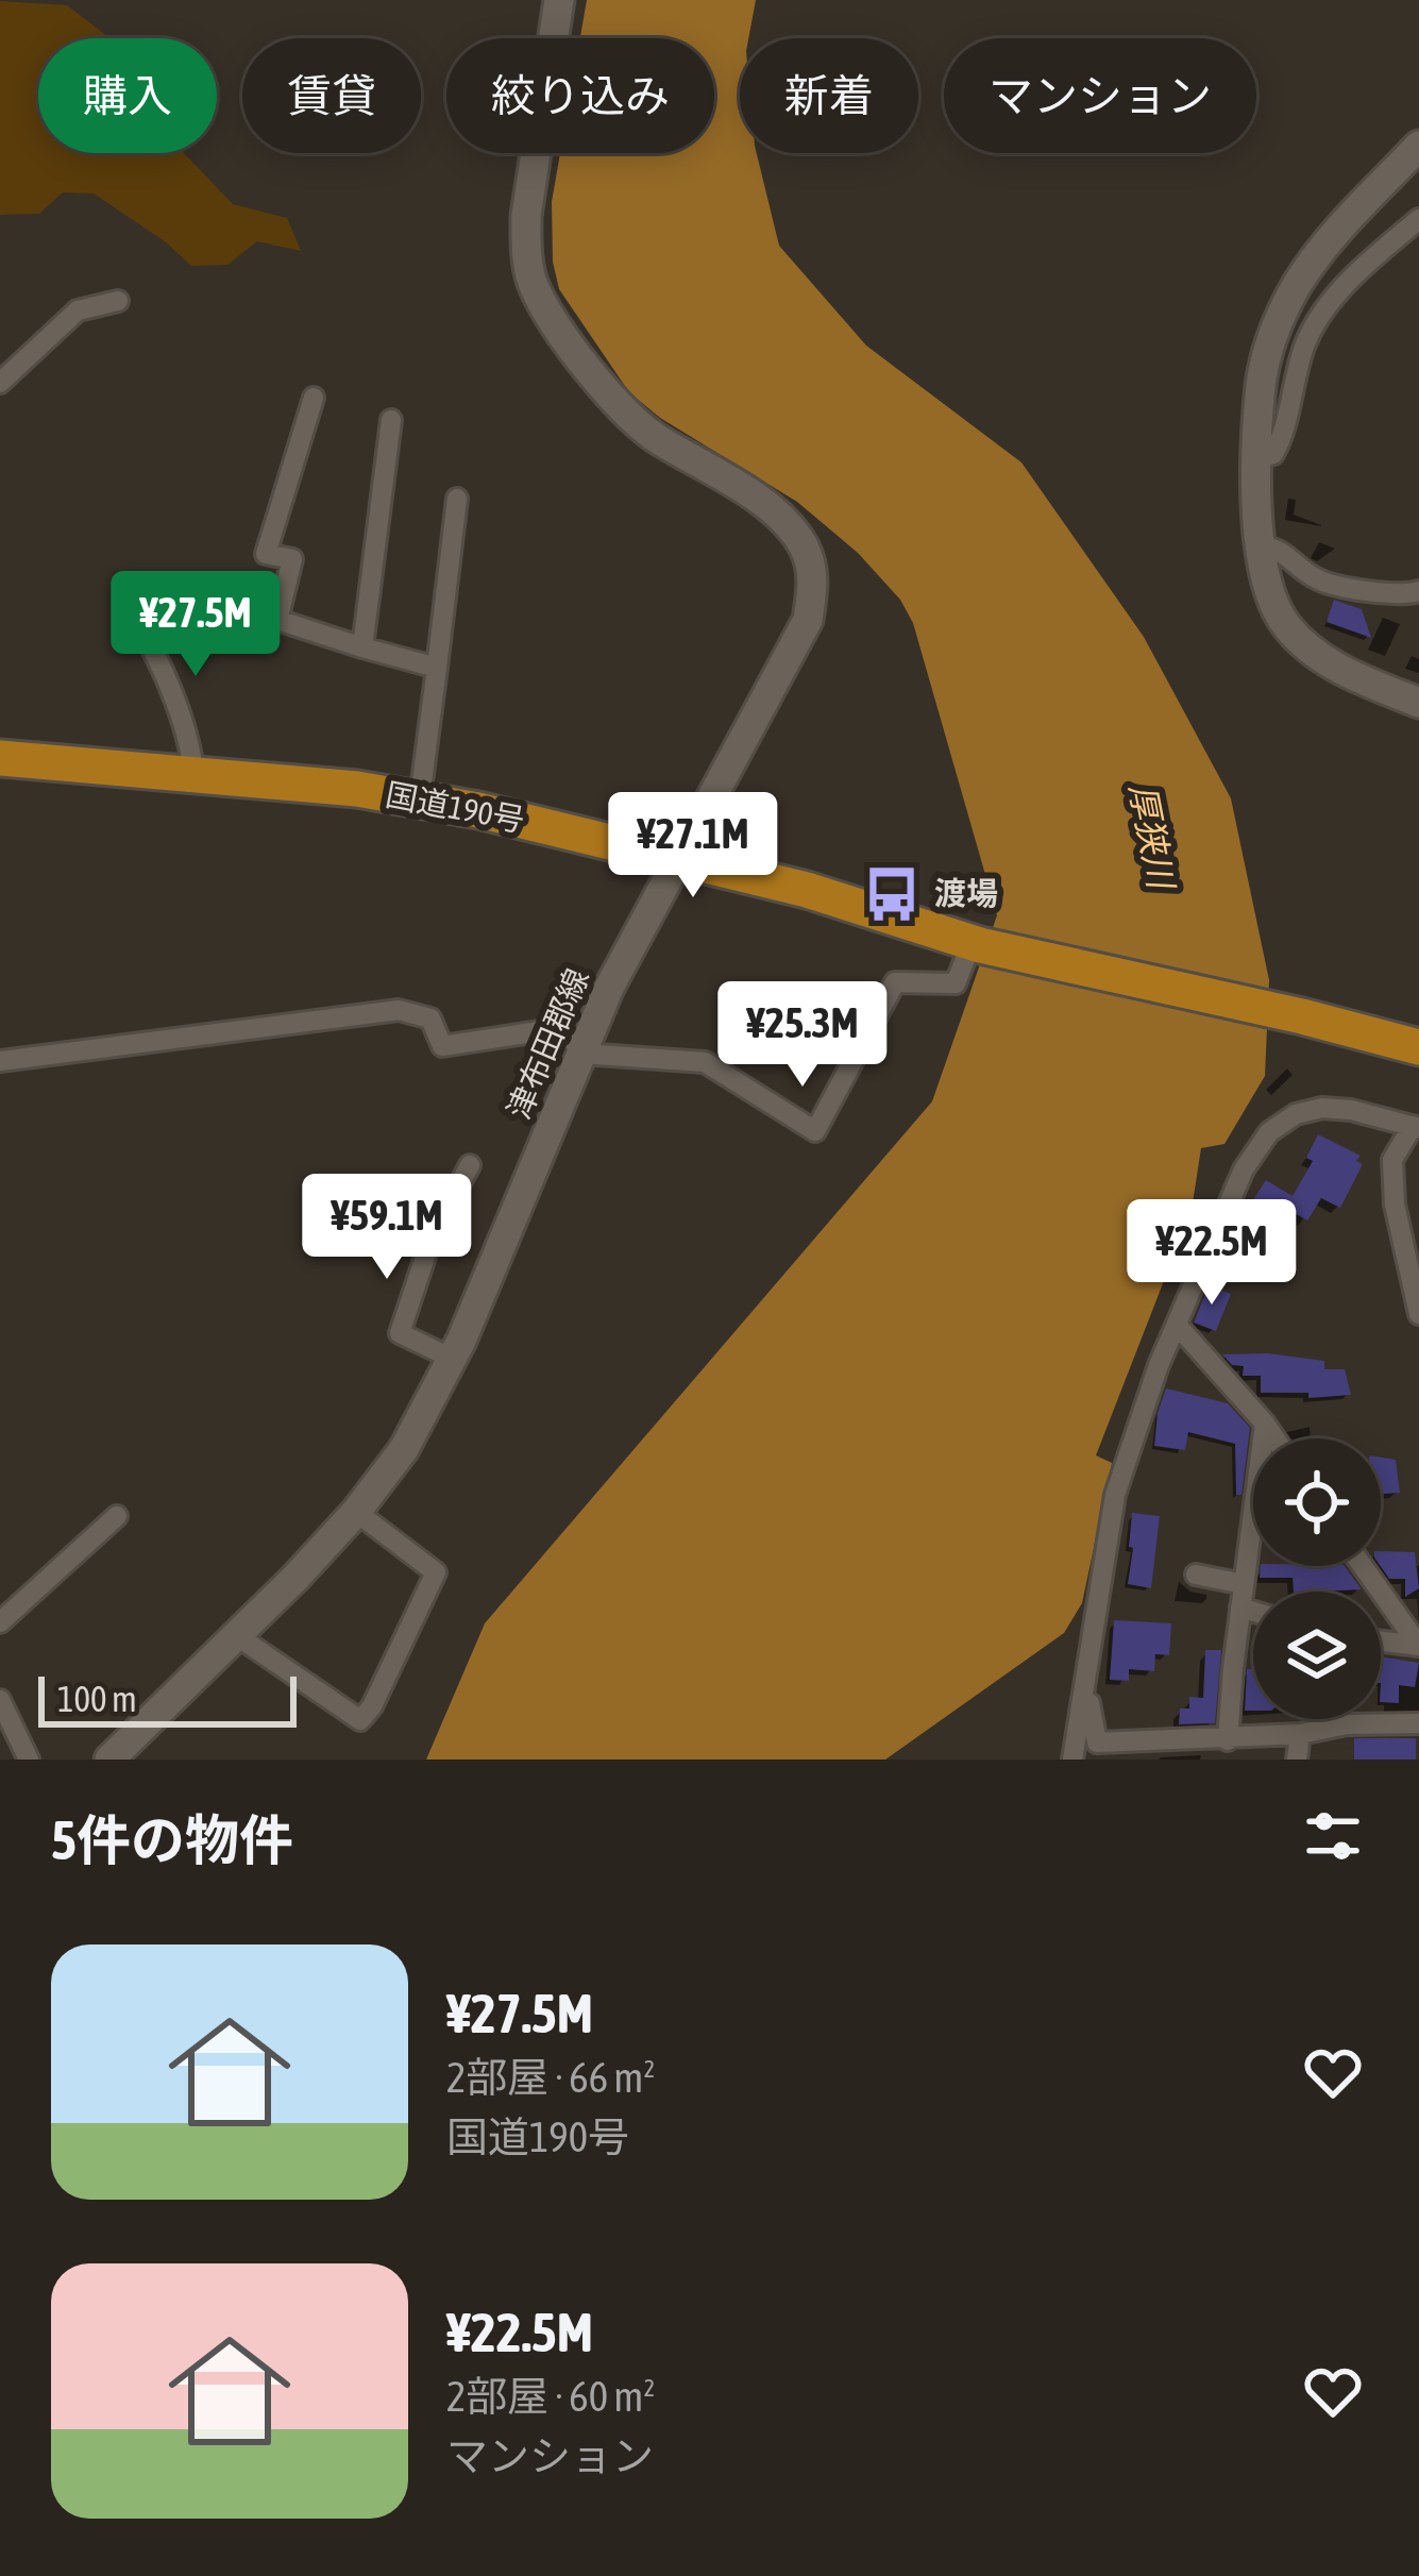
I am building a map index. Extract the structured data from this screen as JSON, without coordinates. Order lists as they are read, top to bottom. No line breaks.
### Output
{"streets":{"highway":["国道190号"],"main road":["津布田郡線"]},"crossings":[["国道190号","津布田郡線"]],"water":["厚狭川"],"places":{"bus stop":["渡場"]},"scale_bar":"100 m","page":{"chip":["購入","賃貸","絞り込み","新着","マンション"],"price":["¥27.5M","¥27.1M","¥25.3M","¥59.1M","¥22.5M"],"scale":"100 m","heading":"5件の物件","list":[{"name":"¥27.5M","note":"2部屋 · 66 m² · 国道190号"},{"name":"¥22.5M","note":"2部屋 · 60 m² · マンション"}]}}
